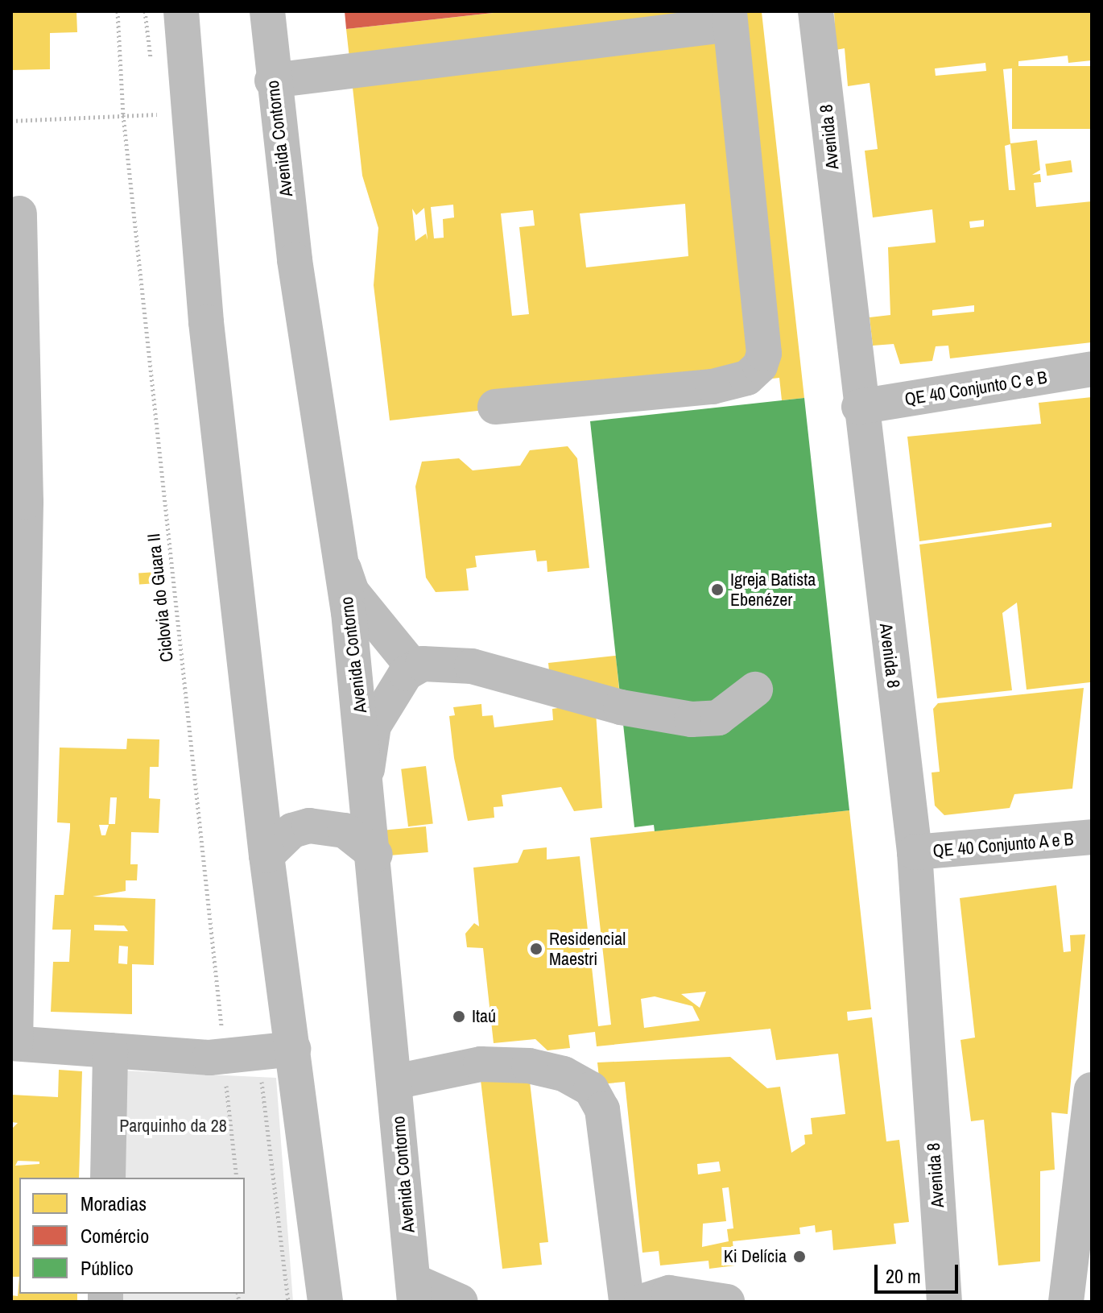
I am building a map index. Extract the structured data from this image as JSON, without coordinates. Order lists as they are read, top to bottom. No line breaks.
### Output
{"streets":{"street":["Avenida 8","Avenida Contorno","QE 40 Conjunto C e B","QE 40 Conjunto A e B"],"path":["Ciclovia do Guara II"]},"crossings":[["Avenida 8","QE 40 Conjunto C e B"],["Avenida 8","QE 40 Conjunto A e B"]],"parks":["Parquinho da 28"],"places":["Igreja Batista Ebenézer","Residencial Maestri","Itaú","Ki Delícia"],"legend":["Moradias","Comércio","Público"],"scale_bar":"20 m"}
